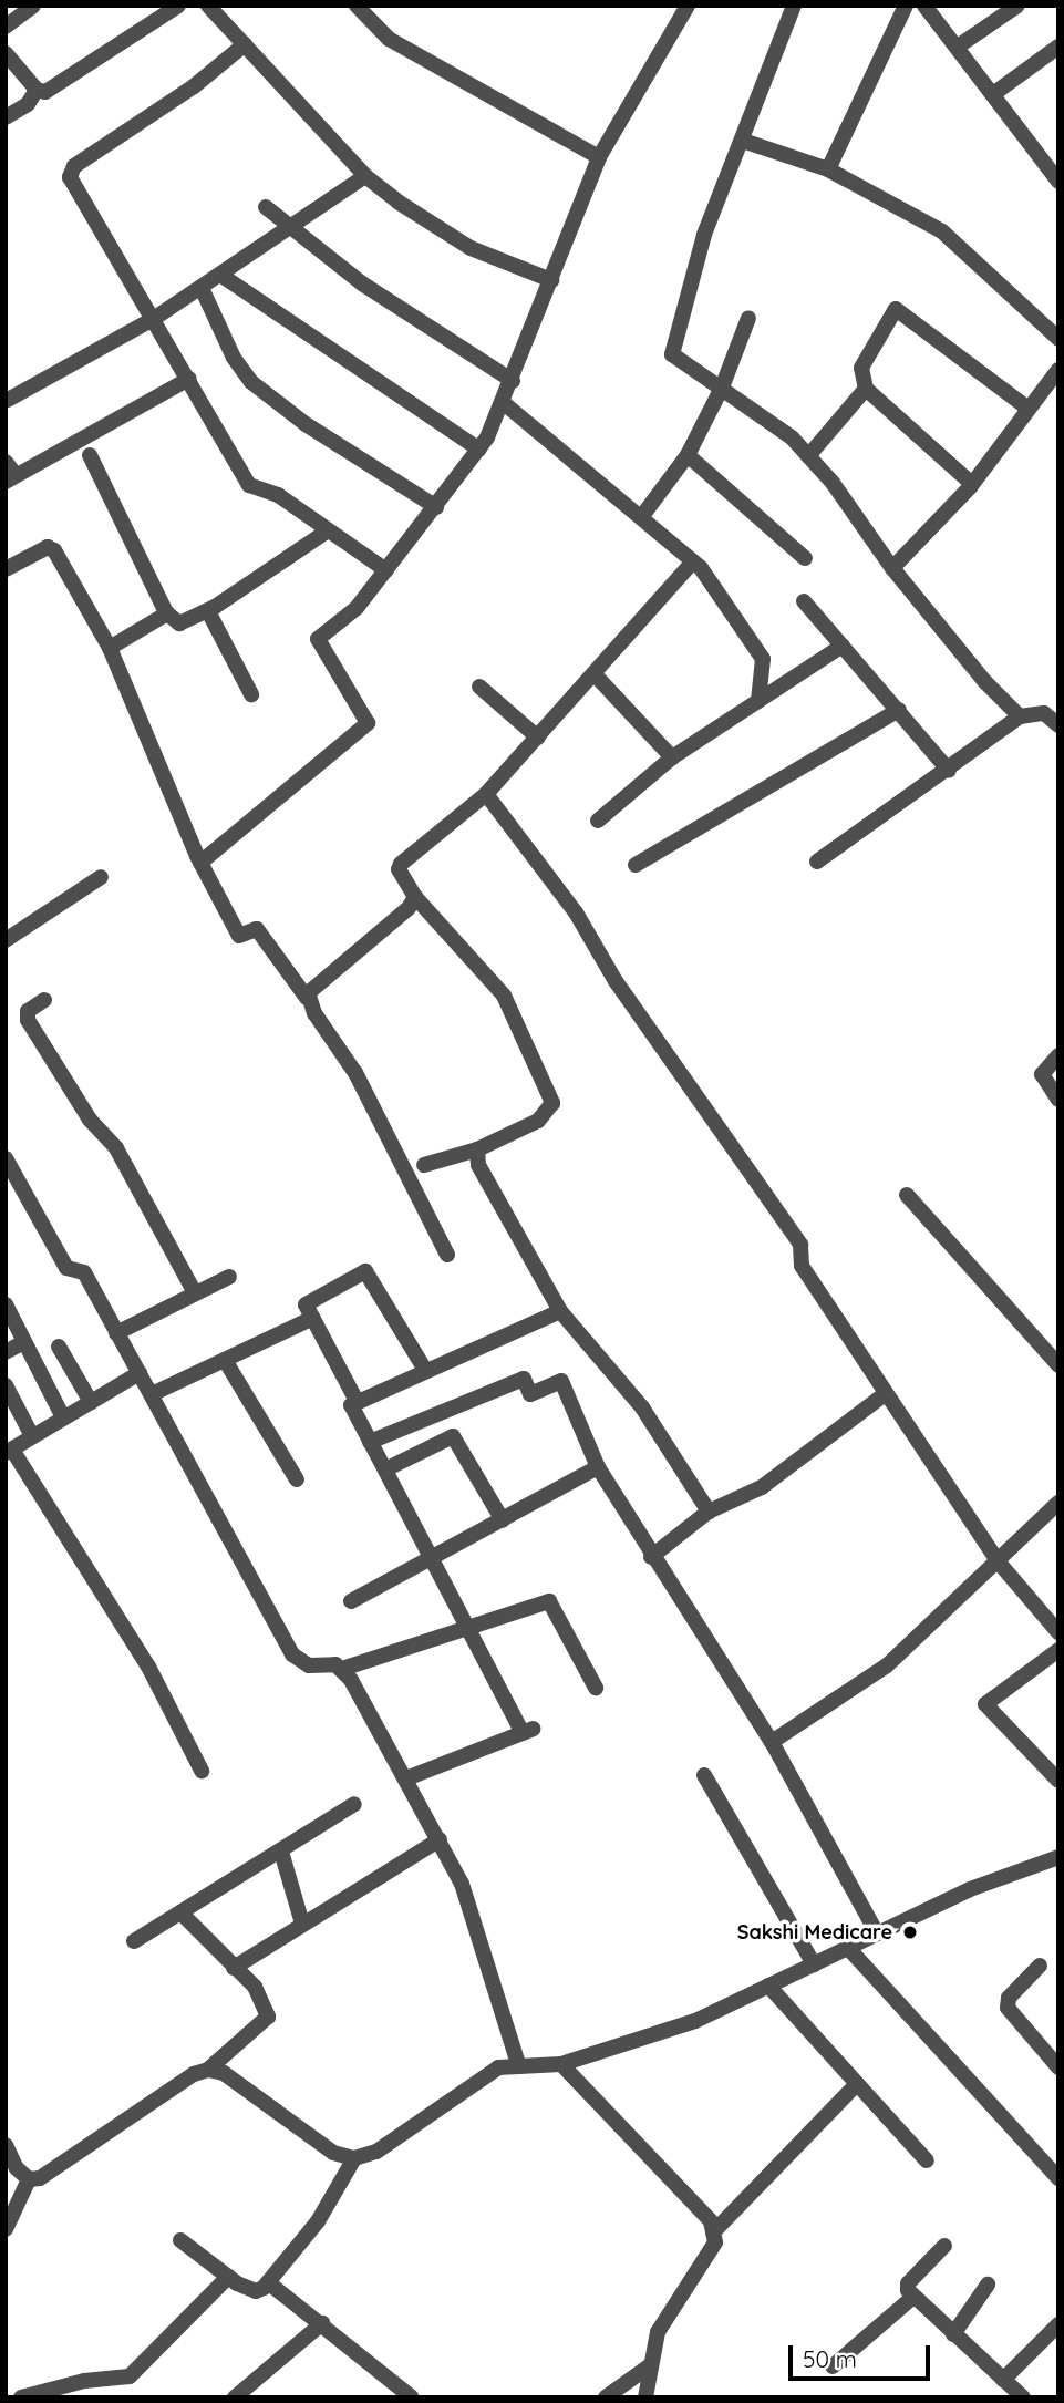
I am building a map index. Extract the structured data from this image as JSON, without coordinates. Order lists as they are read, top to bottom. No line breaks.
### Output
{"places":["Sakshi Medicare"],"scale_bar":"50 m"}
